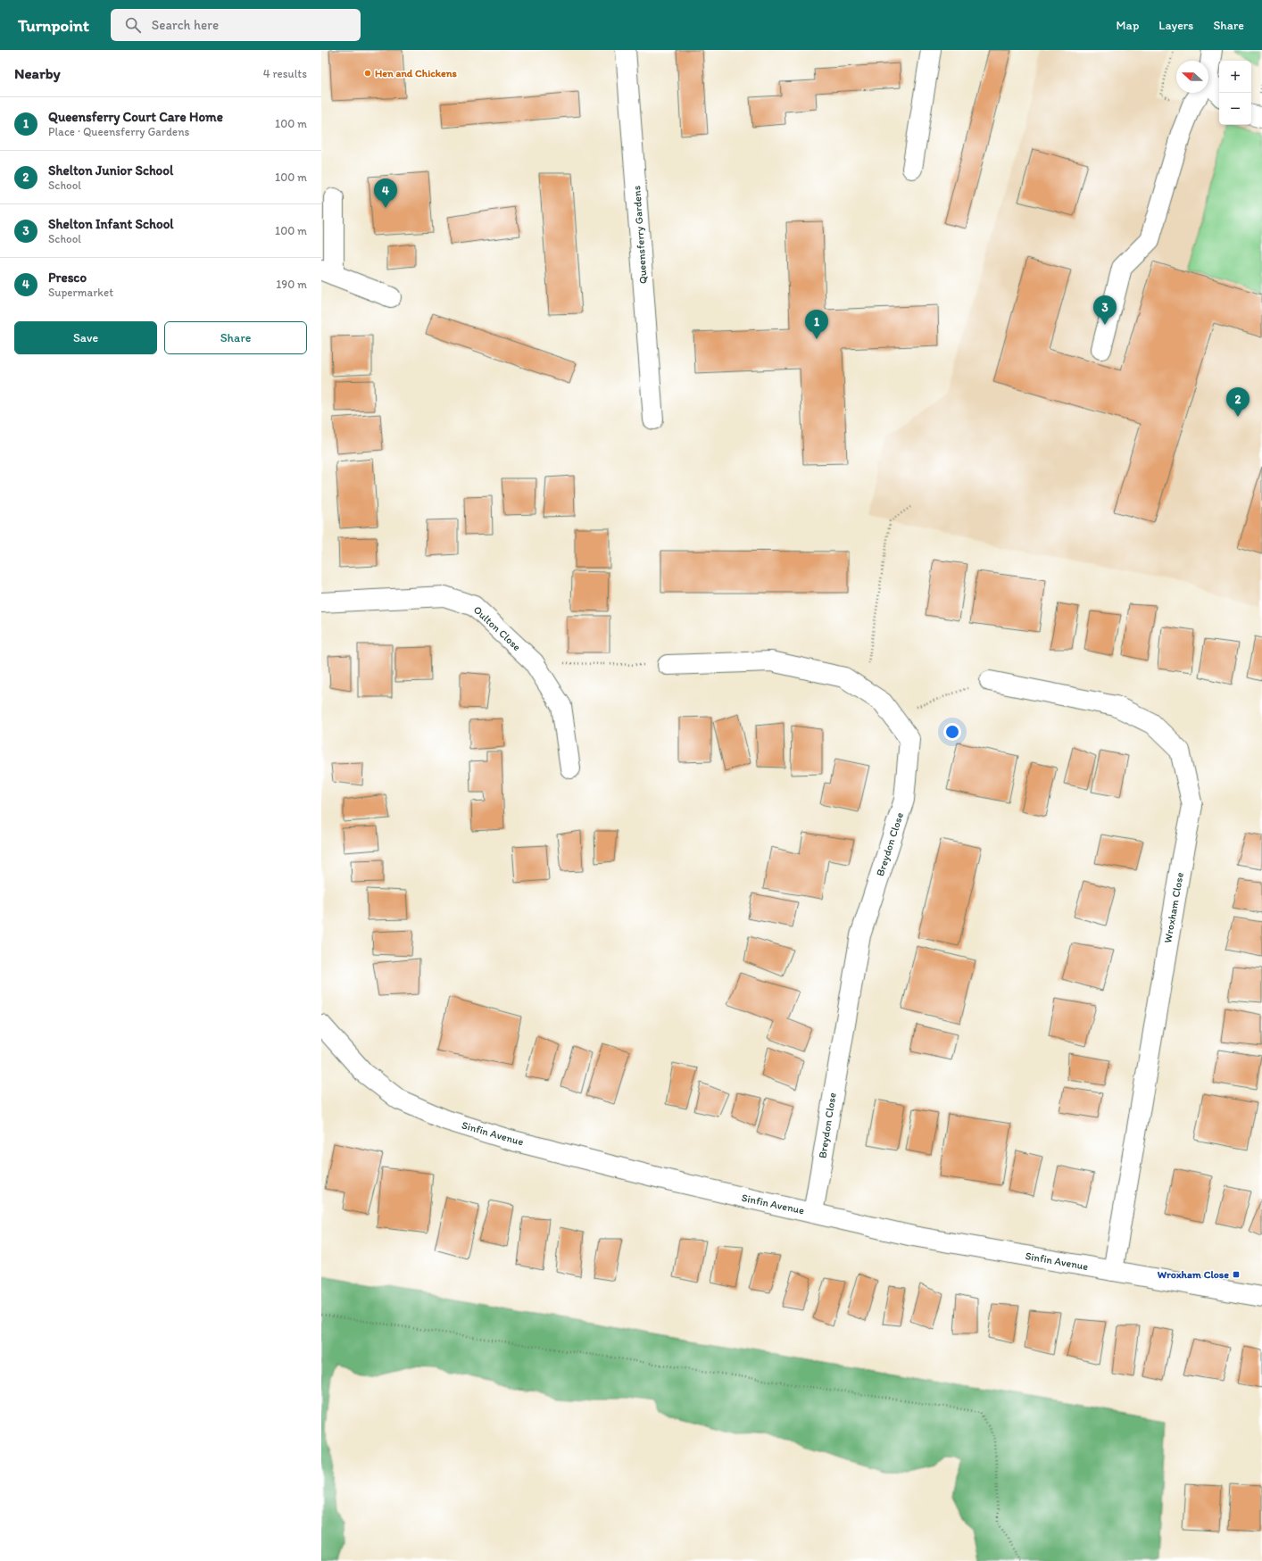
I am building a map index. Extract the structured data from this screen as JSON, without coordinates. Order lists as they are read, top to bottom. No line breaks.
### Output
{"streets":{"street":["Queensferry Gardens","Oulton Close","Breydon Close","Wroxham Close","Sinfin Avenue"]},"crossings":[["Breydon Close","Sinfin Avenue"],["Wroxham Close","Sinfin Avenue"]],"places":{"other":["Hen and Chickens"],"transit":["Wroxham Close"]},"north":"left","page":{"header":"Turnpoint","search":"Search here","nav":["Map","Layers","Share"],"heading":["Nearby","4 results"],"map_buttons":["+","−"],"list":[{"mark":"1","name":"Queensferry Court Care Home","note":"Place · Queensferry Gardens","value":"100 m"},{"mark":"2","name":"Shelton Junior School","note":"School","value":"100 m"},{"mark":"3","name":"Shelton Infant School","note":"School","value":"100 m"},{"mark":"4","name":"Presco","note":"Supermarket","value":"190 m"}],"pins":["4","3","1","2"],"buttons":["Save","Share"]}}
